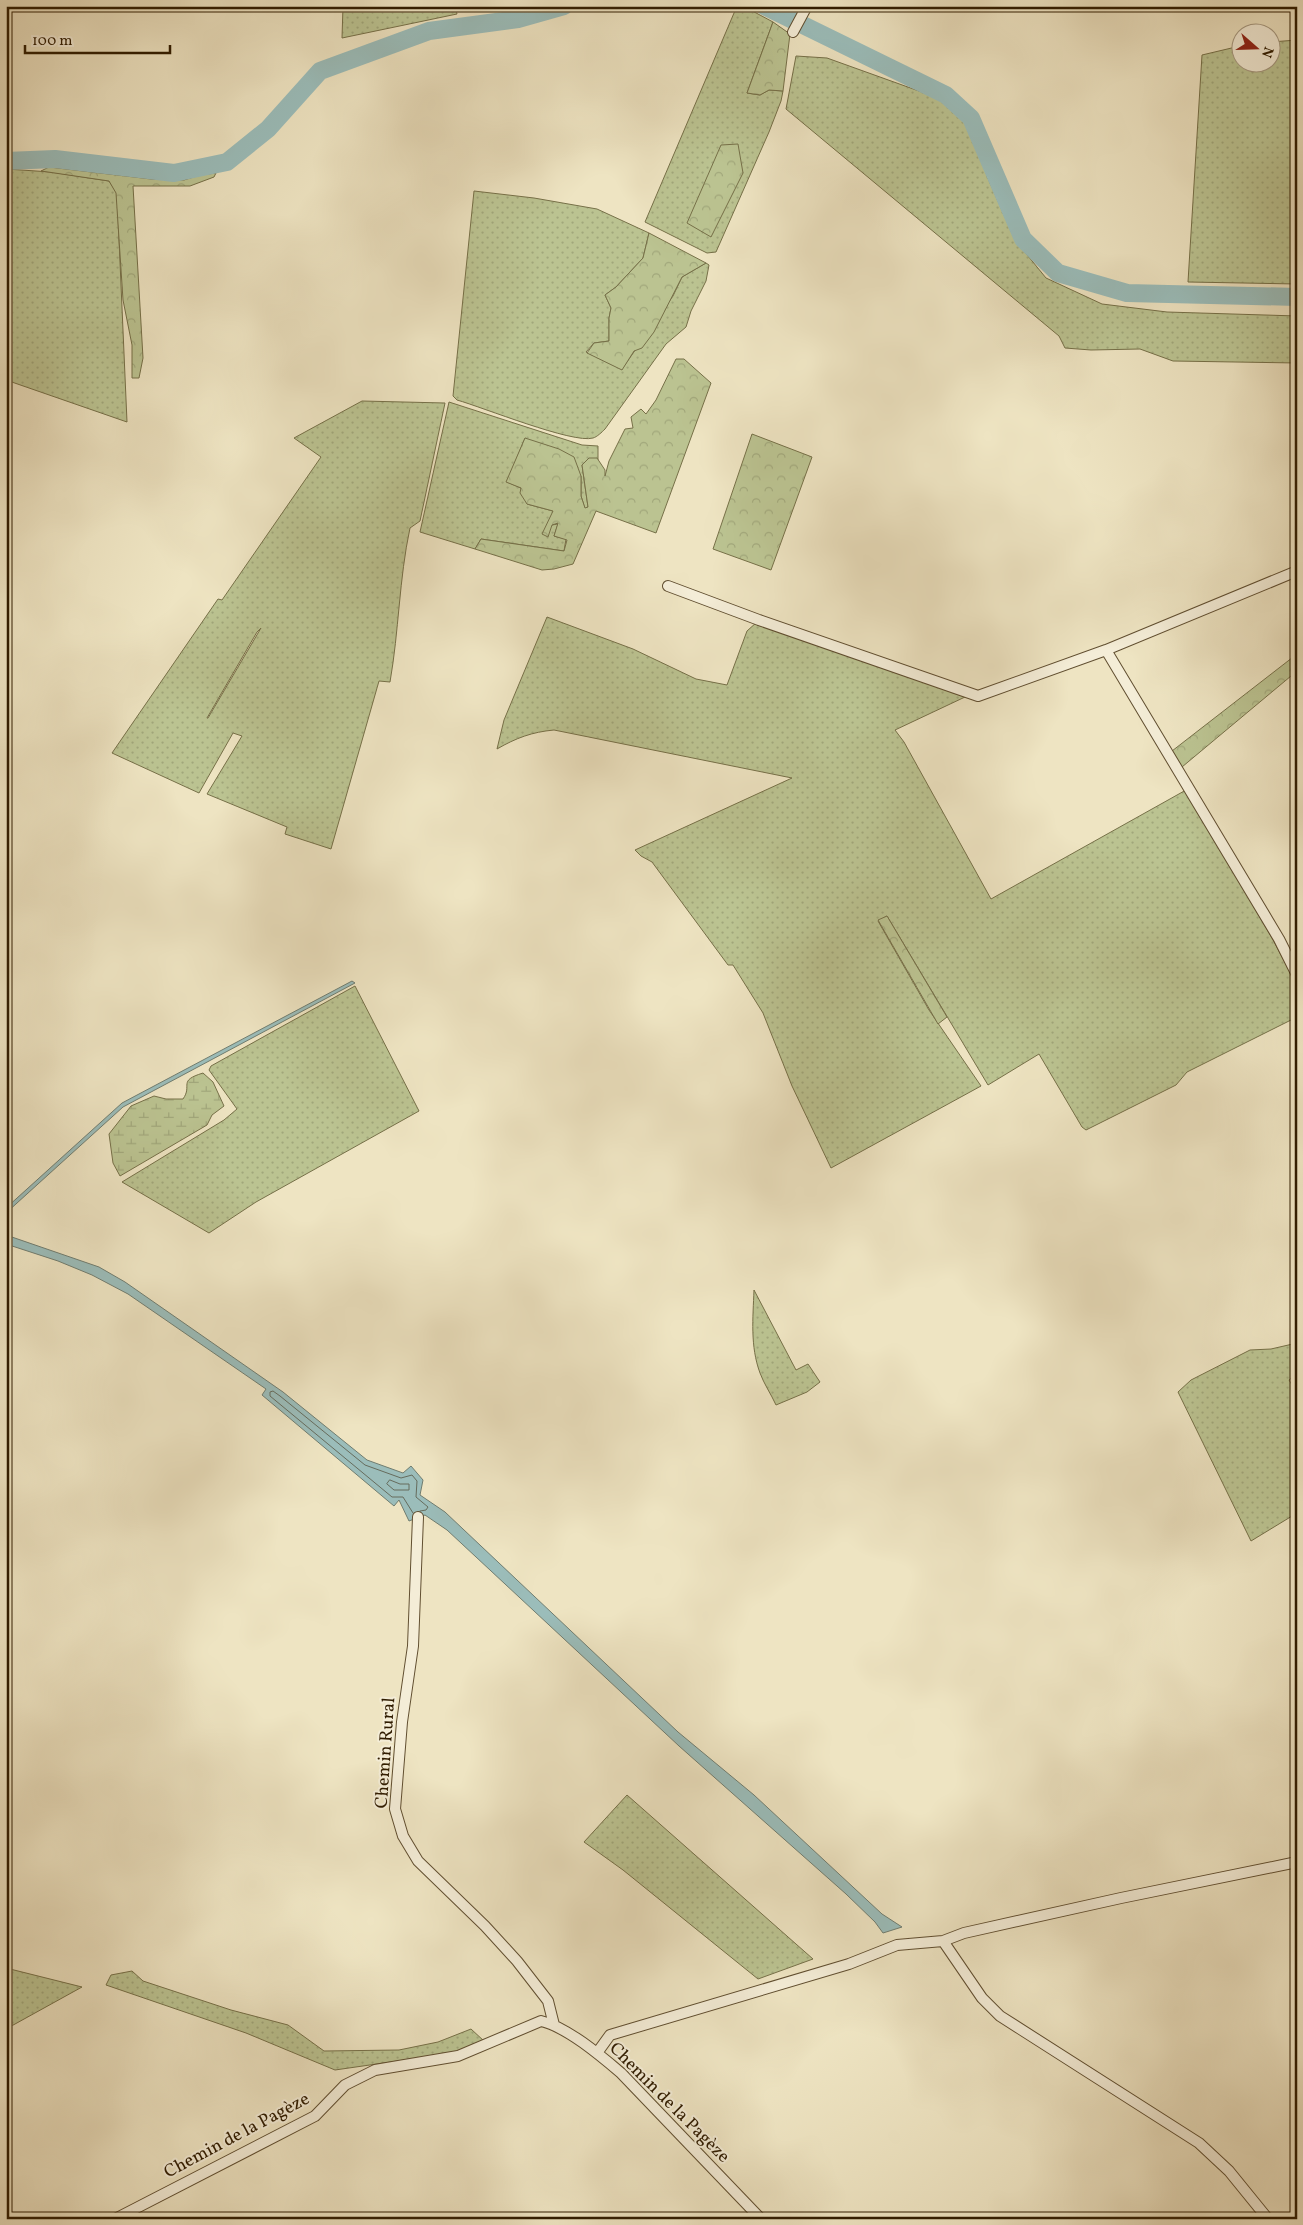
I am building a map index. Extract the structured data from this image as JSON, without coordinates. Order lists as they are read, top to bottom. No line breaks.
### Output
{"streets":{"street":["Chemin Rural","Chemin de la Pagèze"]},"crossings":[["Chemin Rural","Chemin de la Pagèze"]],"scale_bar":"100 m","north":"right"}
